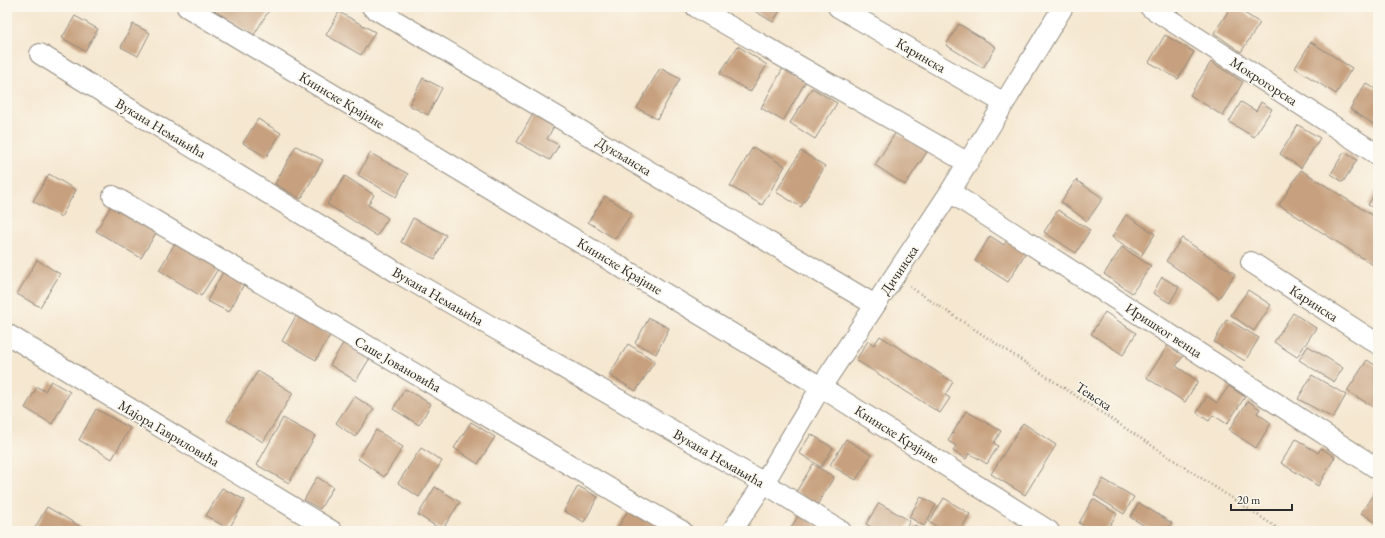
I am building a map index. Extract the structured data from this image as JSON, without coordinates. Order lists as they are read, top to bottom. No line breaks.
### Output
{"streets":{"street":["Каринска","Мокрогорска","Книнске Крајине","Вукана Немањића","Дукљанска","Дичинска","Иришког венца","Саше Јовановића","Мајора Гавриловића"],"path":["Тењска"]},"crossings":[["Каринска","Дичинска"],["Книнске Крајине","Дичинска"],["Вукана Немањића","Дичинска"],["Дукљанска","Дичинска"],["Дичинска","Иришког венца"],["Дичинска","Тењска"]],"scale_bar":"20 m"}
